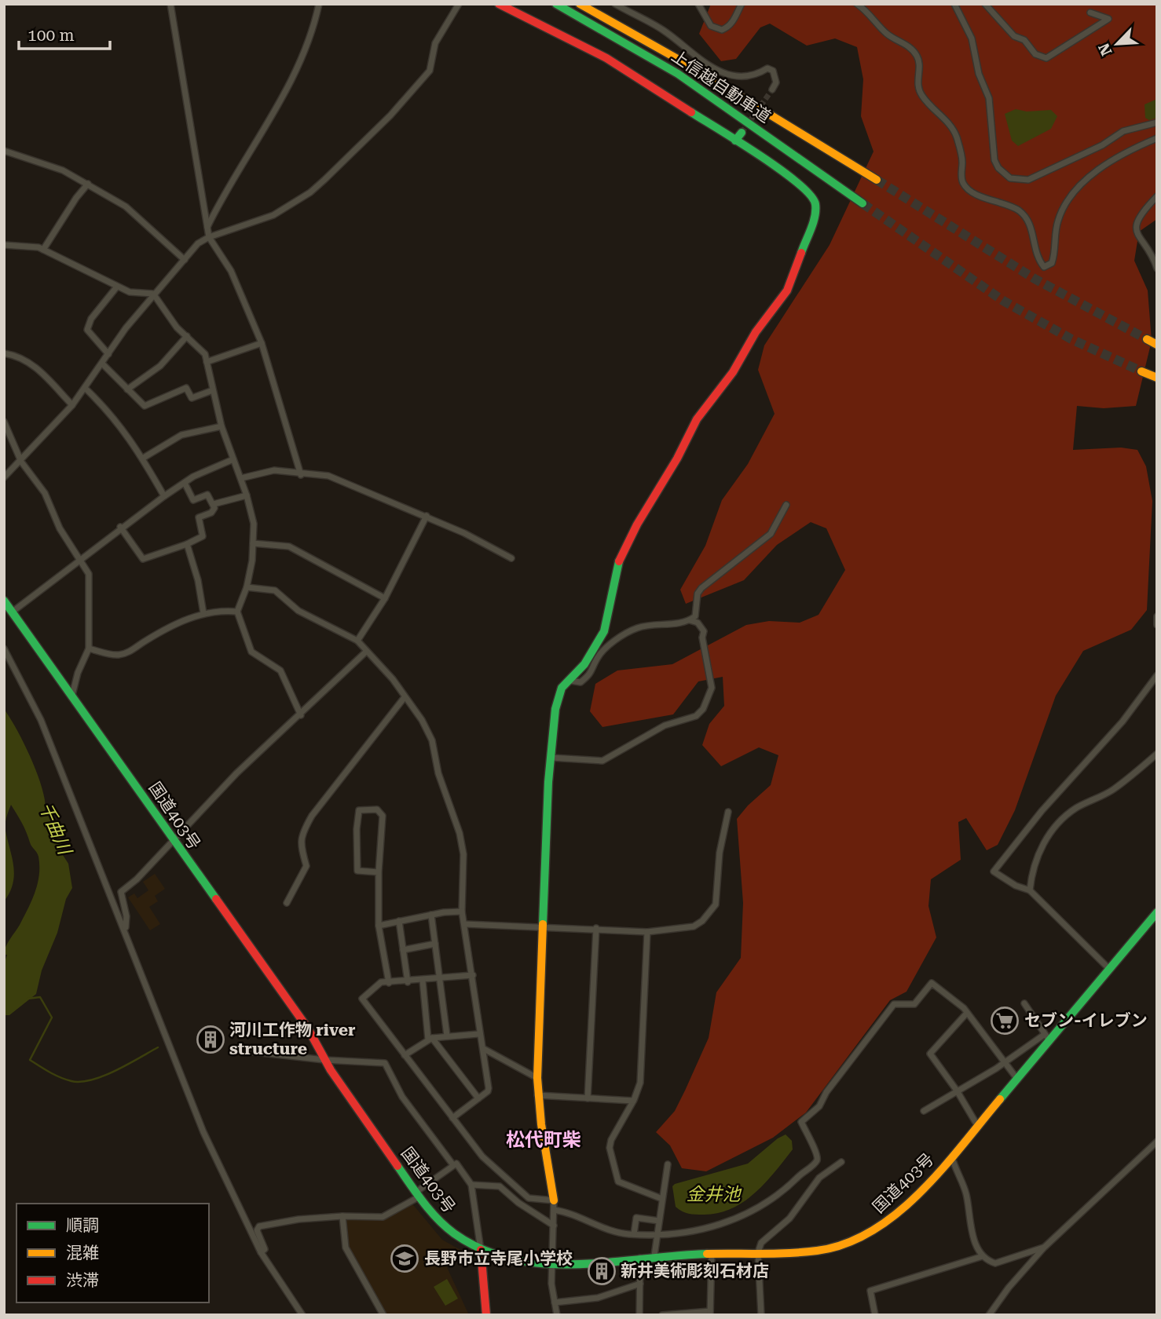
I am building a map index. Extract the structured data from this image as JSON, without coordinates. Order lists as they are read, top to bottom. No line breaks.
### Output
{"streets":{"main road":["上信越自動車道","国道403号"]},"districts":["松代町柴"],"water":["千曲川","金井池"],"places":{"supermarket":["セブン-イレブン"],"building":["河川工作物 river structure","新井美術彫刻石材店"],"school or university":["長野市立寺尾小学校"]},"legend":["順調","混雑","渋滞"],"scale_bar":"100 m","north":"bottom left"}
